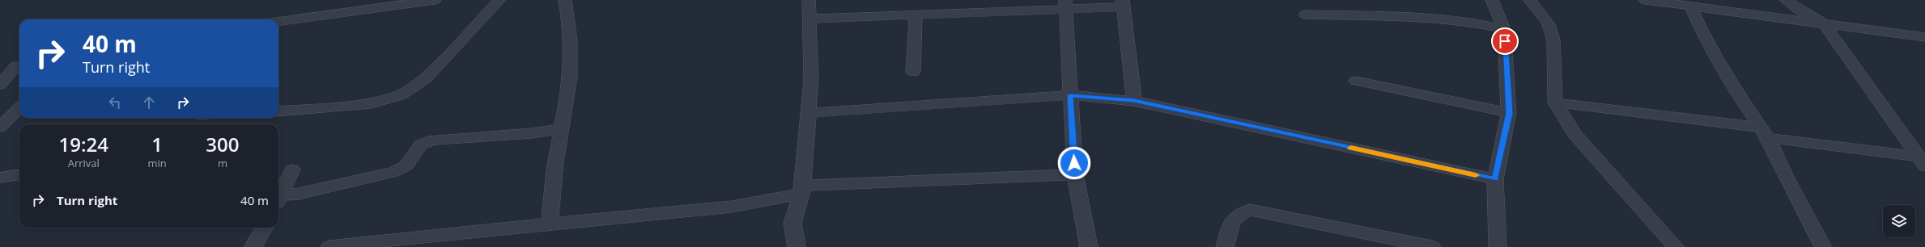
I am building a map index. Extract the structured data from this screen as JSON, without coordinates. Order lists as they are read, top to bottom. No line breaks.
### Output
{"page":{"turn":["40 m","Turn right"],"eta":["19:24","Arrival","1","min","300","m"],"list":[{"name":"Turn right","value":"40 m"}]}}
